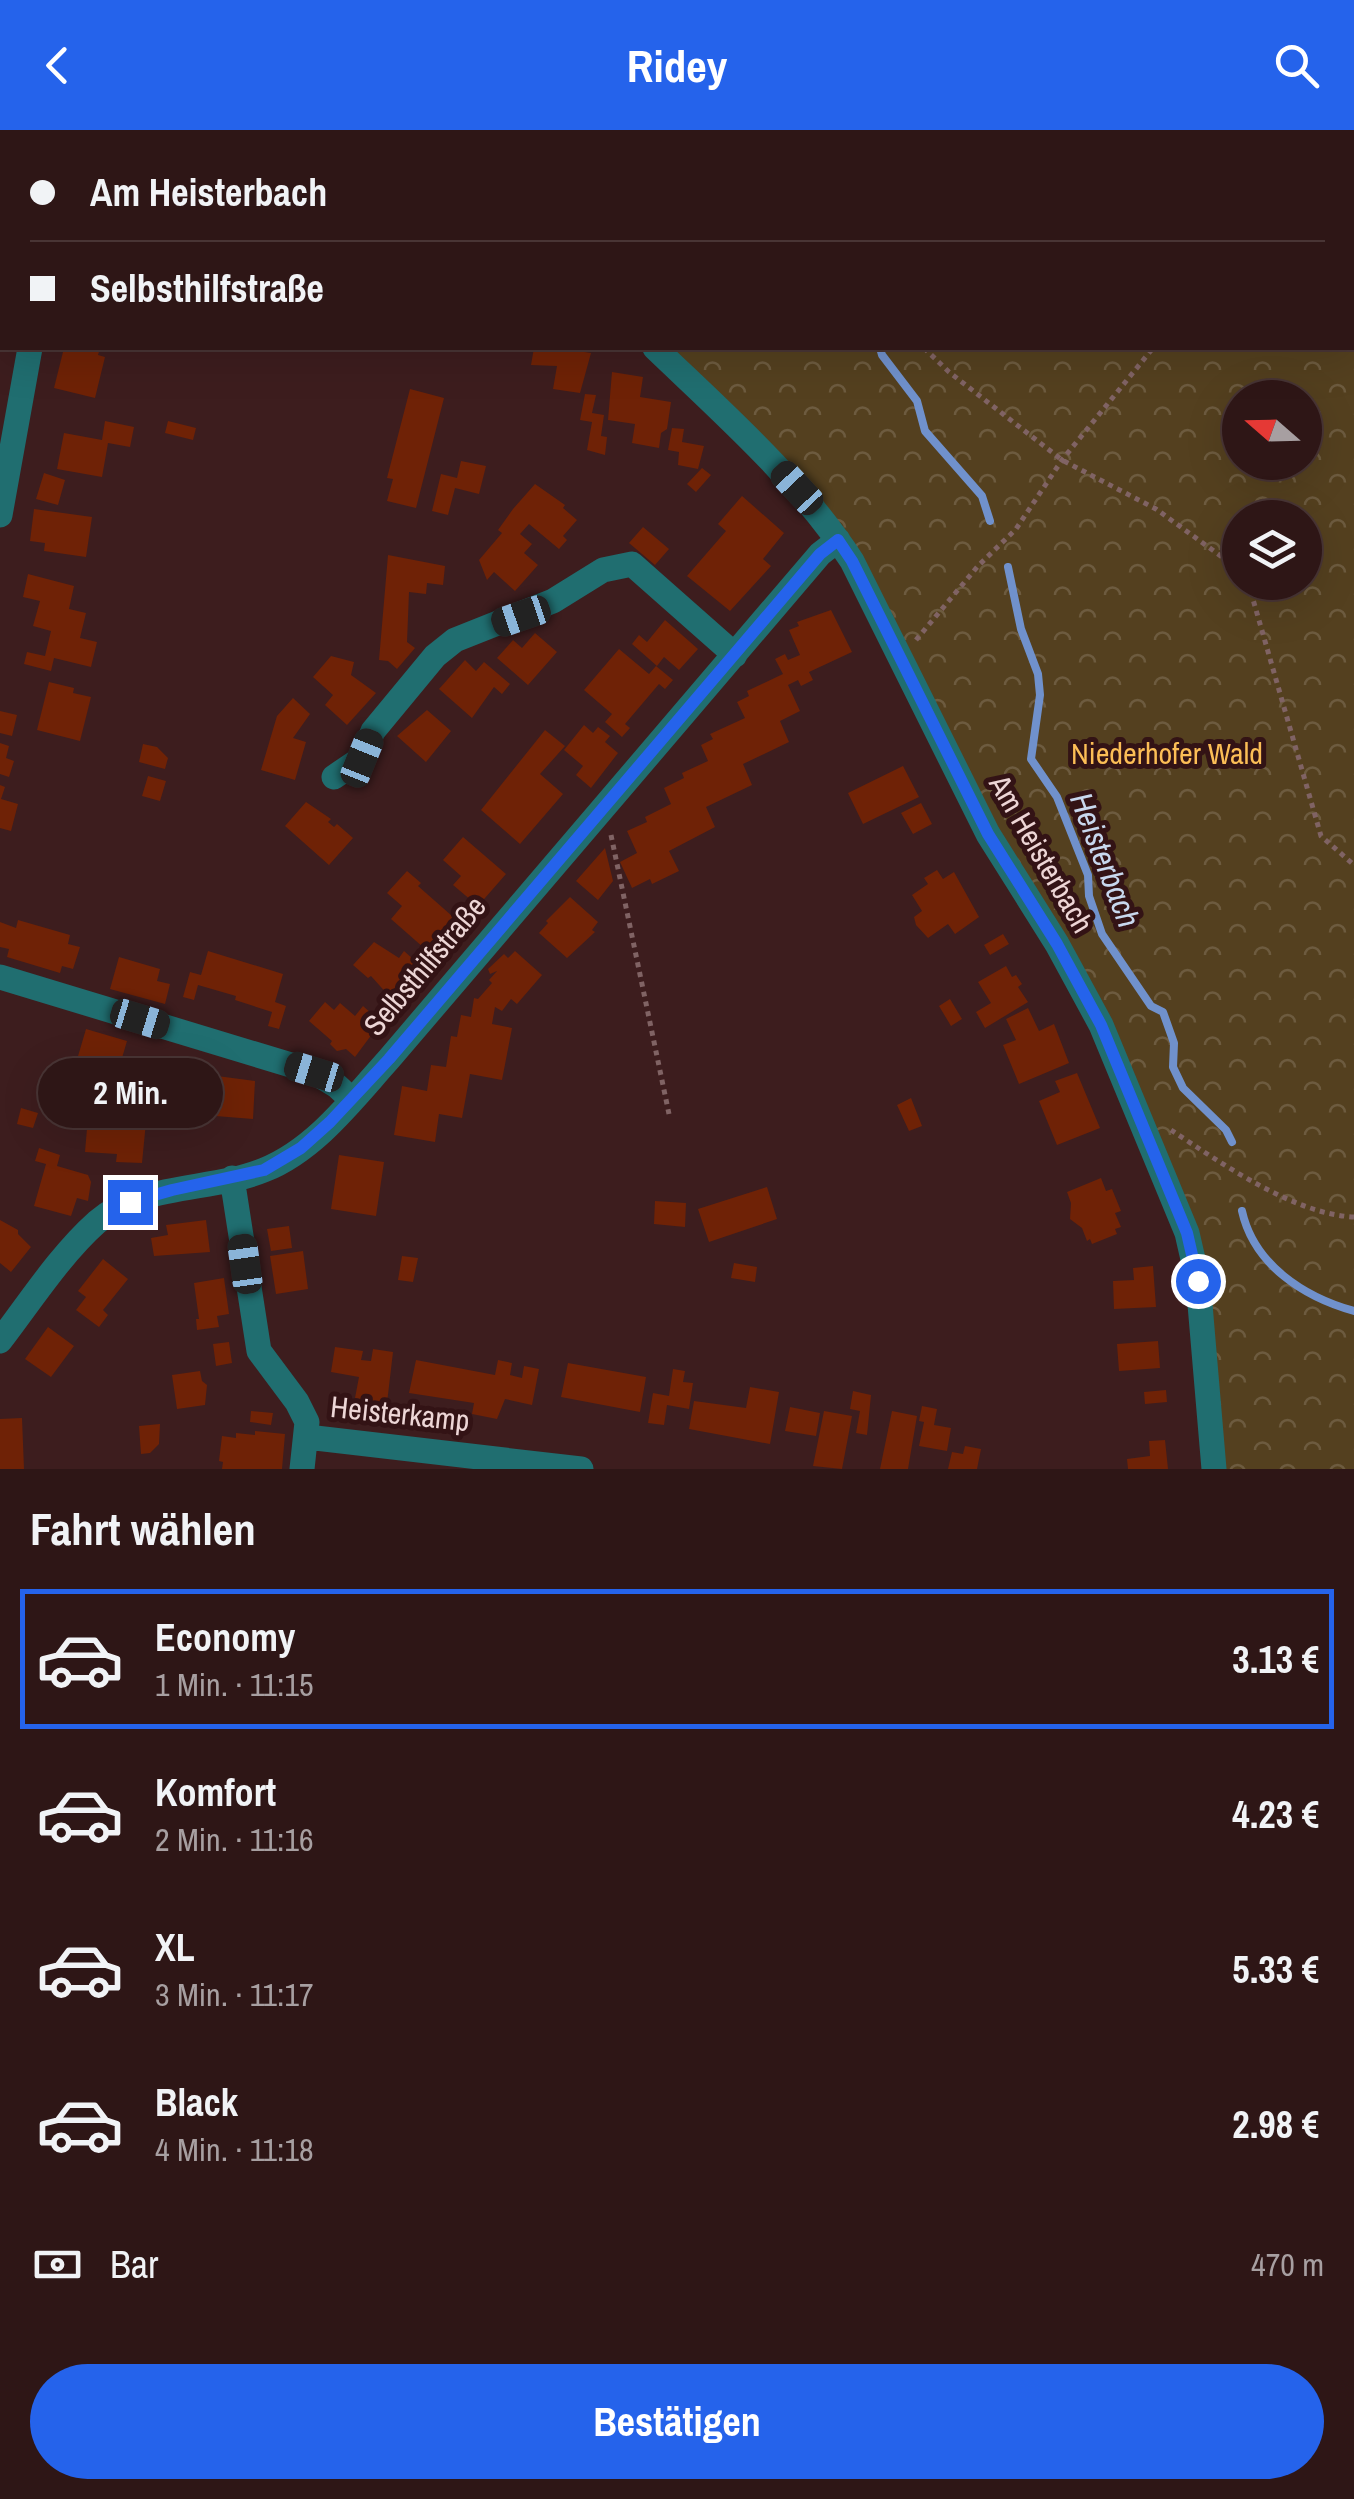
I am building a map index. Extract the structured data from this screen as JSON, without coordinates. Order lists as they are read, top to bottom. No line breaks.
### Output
{"streets":{"street":["Am Heisterbach","Selbsthilfstraße","Heisterkamp"]},"crossings":[["Am Heisterbach","Selbsthilfstraße"],["Selbsthilfstraße","Heisterkamp"]],"water":["Heisterbach"],"parks":["Niederhofer Wald"],"north":"left","page":{"header":"Ridey","banner":["Am Heisterbach","Selbsthilfstraße"],"bubble":"2 Min.","heading":"Fahrt wählen","list":[{"name":"Economy","note":"1 Min. · 11:15","value":"3.13 €"},{"name":"Komfort","note":"2 Min. · 11:16","value":"4.23 €"},{"name":"XL","note":"3 Min. · 11:17","value":"5.33 €"},{"name":"Black","note":"4 Min. · 11:18","value":"2.98 €"}],"pay":["Bar","470 m"],"buttons":"Bestätigen"}}
